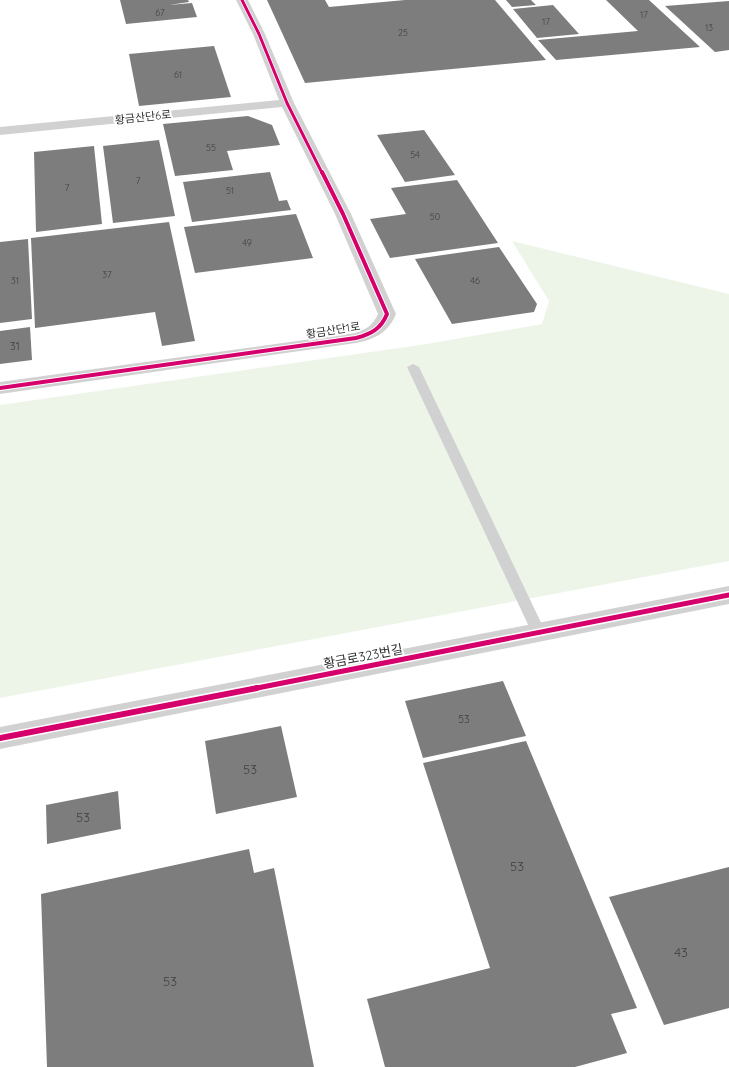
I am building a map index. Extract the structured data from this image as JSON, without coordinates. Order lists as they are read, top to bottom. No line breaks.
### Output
{"streets":{"street":["황금산단6로","황금산단1로","황금로323번길"]},"crossings":[["황금산단6로","황금산단1로"]],"house_numbers":["67","17","17","13","25","61","55","54","7","7","51","50","49","37","31","46","31","53","53","53","53","43","53"]}
